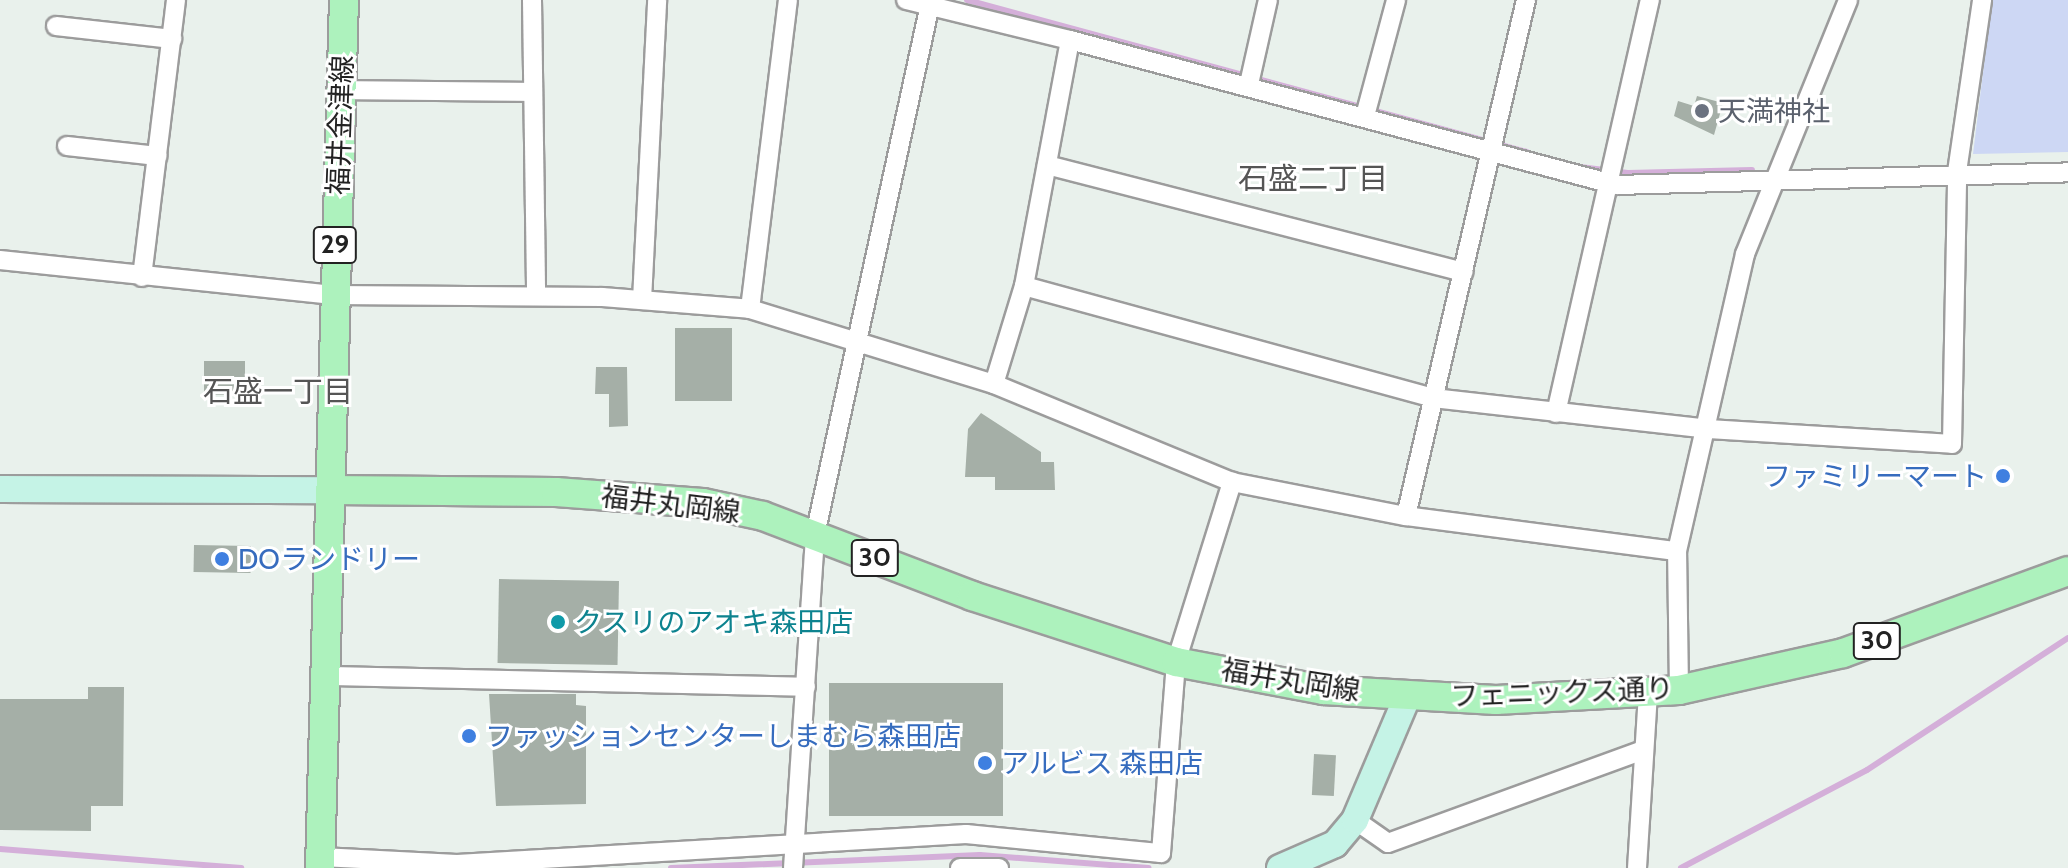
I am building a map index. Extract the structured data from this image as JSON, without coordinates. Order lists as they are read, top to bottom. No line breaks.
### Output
{"streets":{"main road":["福井金津線","29","福井丸岡線","30","フェニックス通り"]},"crossings":[["福井金津線","福井丸岡線"],["福井丸岡線","フェニックス通り"]],"districts":["石盛二丁目","石盛一丁目"],"places":["天満神社","ファミリーマート","DOランドリー","クスリのアオキ森田店","ファッションセンターしまむら森田店","アルビス 森田店"]}
